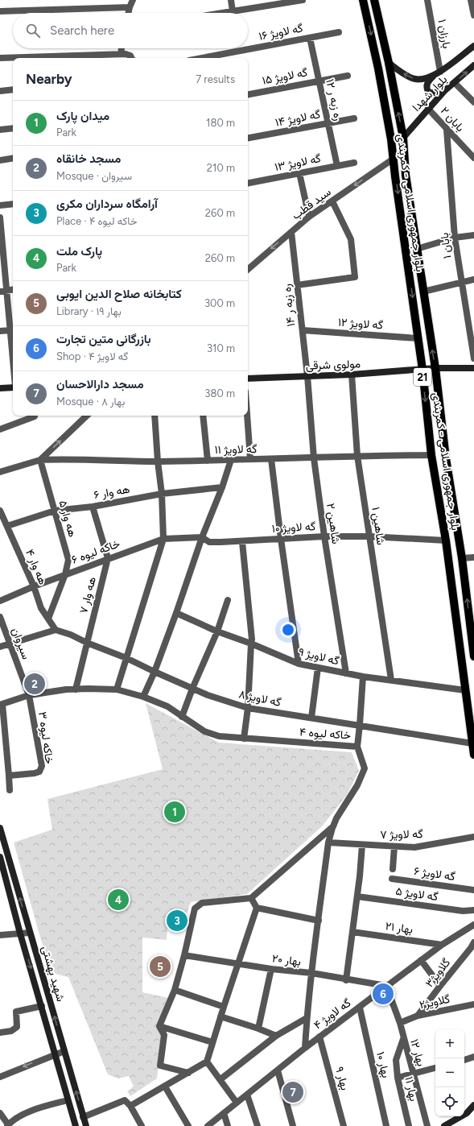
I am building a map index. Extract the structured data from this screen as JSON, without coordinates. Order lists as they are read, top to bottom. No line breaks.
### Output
{"streets":{"main road":["بلوار شهدا","بلوار جمهوری اسلامی - کمربندی","مولوی شرقی","21","شهید بهشتی"],"street":["۱۶ گه لاویژ","بارزان ۱","گه لاویژ ۱۵","ره زبه ر ۱۲","گه لاویژ ۱۴","بابان ۲","گه لاویژ ۱۳","سید قطب","بابان ۱","ره زبه ر ۱۴","گه لاویژ ۱۲","گه لاویژ ۱۱","هه وار ۶","هه وار ۵","شاهین ۲","شاهین ۱","گه لاویژ ۱۰","خاکه لیوه ۶","هه وار ۴","هه وار ۷","سیروان","گه لاویژ ۹","گه لاویژ ۸","خاکه لیوه ۴","خاکه لیوه ۳","گه لاویژ ۷","گه لاویژ ۶","گه لاویژ ۵","بهار ۲۱","بهار ۲۰","گلاویژ۳","گلاویژ۲","گه لاویژ ۴","بهار ۱۲","بهار ۱۰","بهار ۹","بهار ۱۱"]},"crossings":[["۱۶ گه لاویژ","ره زبه ر ۱۲"],["بارزان ۱","بلوار شهدا"],["گه لاویژ ۱۵","ره زبه ر ۱۲"],["بلوار شهدا","بابان ۲"],["بلوار شهدا","بلوار جمهوری اسلامی - کمربندی"],["ره زبه ر ۱۲","گه لاویژ ۱۴"],["ره زبه ر ۱۲","گه لاویژ ۱۳"],["بابان ۲","بابان ۱"],["بلوار جمهوری اسلامی - کمربندی","سید قطب"],["بلوار جمهوری اسلامی - کمربندی","گه لاویژ ۱۲"],["بلوار جمهوری اسلامی - کمربندی","مولوی شرقی"],["بلوار جمهوری اسلامی - کمربندی","گه لاویژ ۱۱"],["بلوار جمهوری اسلامی - کمربندی","گه لاویژ ۱۰"],["بلوار جمهوری اسلامی - کمربندی","گه لاویژ ۹"],["بلوار جمهوری اسلامی - کمربندی","گه لاویژ ۸"],["سید قطب","ره زبه ر ۱۴"],["ره زبه ر ۱۴","گه لاویژ ۱۲"],["ره زبه ر ۱۴","مولوی شرقی"],["ره زبه ر ۱۴","شاهین ۲"],["مولوی شرقی","شاهین ۲"],["مولوی شرقی","شاهین ۱"],["گه لاویژ ۱۱","هه وار ۵"],["گه لاویژ ۱۱","شاهین ۲"],["گه لاویژ ۱۱","شاهین ۱"],["هه وار ۶","هه وار ۵"],["هه وار ۶","هه وار ۴"],["هه وار ۵","خاکه لیوه ۶"],["هه وار ۵","هه وار ۴"],["شاهین ۲","گه لاویژ ۱۰"],["شاهین ۲","گه لاویژ ۹"],["شاهین ۱","گه لاویژ ۱۰"],["شاهین ۱","گه لاویژ ۹"],["گه لاویژ ۱۰","خاکه لیوه ۶"],["خاکه لیوه ۶","هه وار ۴"],["خاکه لیوه ۶","هه وار ۷"],["هه وار ۴","گه لاویژ ۸"],["هه وار ۷","گه لاویژ ۸"],["هه وار ۷","خاکه لیوه ۴"],["سیروان","خاکه لیوه ۴"],["سیروان","خاکه لیوه ۳"],["خاکه لیوه ۴","خاکه لیوه ۳"],["بهار ۲۱","گه لاویژ ۴"],["بهار ۲۰","گه لاویژ ۴"],["بهار ۲۰","بهار ۱۲"],["گلاویژ۳","گلاویژ۲"],["گلاویژ۲","بهار ۱۲"],["گه لاویژ ۴","بهار ۱۲"],["گه لاویژ ۴","بهار ۱۰"],["گه لاویژ ۴","بهار ۹"],["بهار ۱۲","بهار ۱۱"]],"one_way":["سید قطب"],"page":{"search":"Search here","heading":["Nearby","7 results"],"list":[{"mark":"1","name":"میدان پارک","note":"Park","value":"180 m"},{"mark":"2","name":"مسجد خانقاه","note":"Mosque · سیروان","value":"210 m"},{"mark":"3","name":"آرامگاه سرداران مکری","note":"Place · خاکه لیوه ۴","value":"260 m"},{"mark":"4","name":"پارک ملت","note":"Park","value":"260 m"},{"mark":"5","name":"کتابخانه صلاح الدین ایوبی","note":"Library · بهار ۱۹","value":"300 m"},{"mark":"6","name":"بازرگانی متین تجارت","note":"Shop · گه لاویژ ۴","value":"310 m"},{"mark":"7","name":"مسجد دارالاحسان","note":"Mosque · بهار ۸","value":"380 m"}],"pins":["2","1","4","3","5","6","7"],"map_buttons":["+","−"]}}
